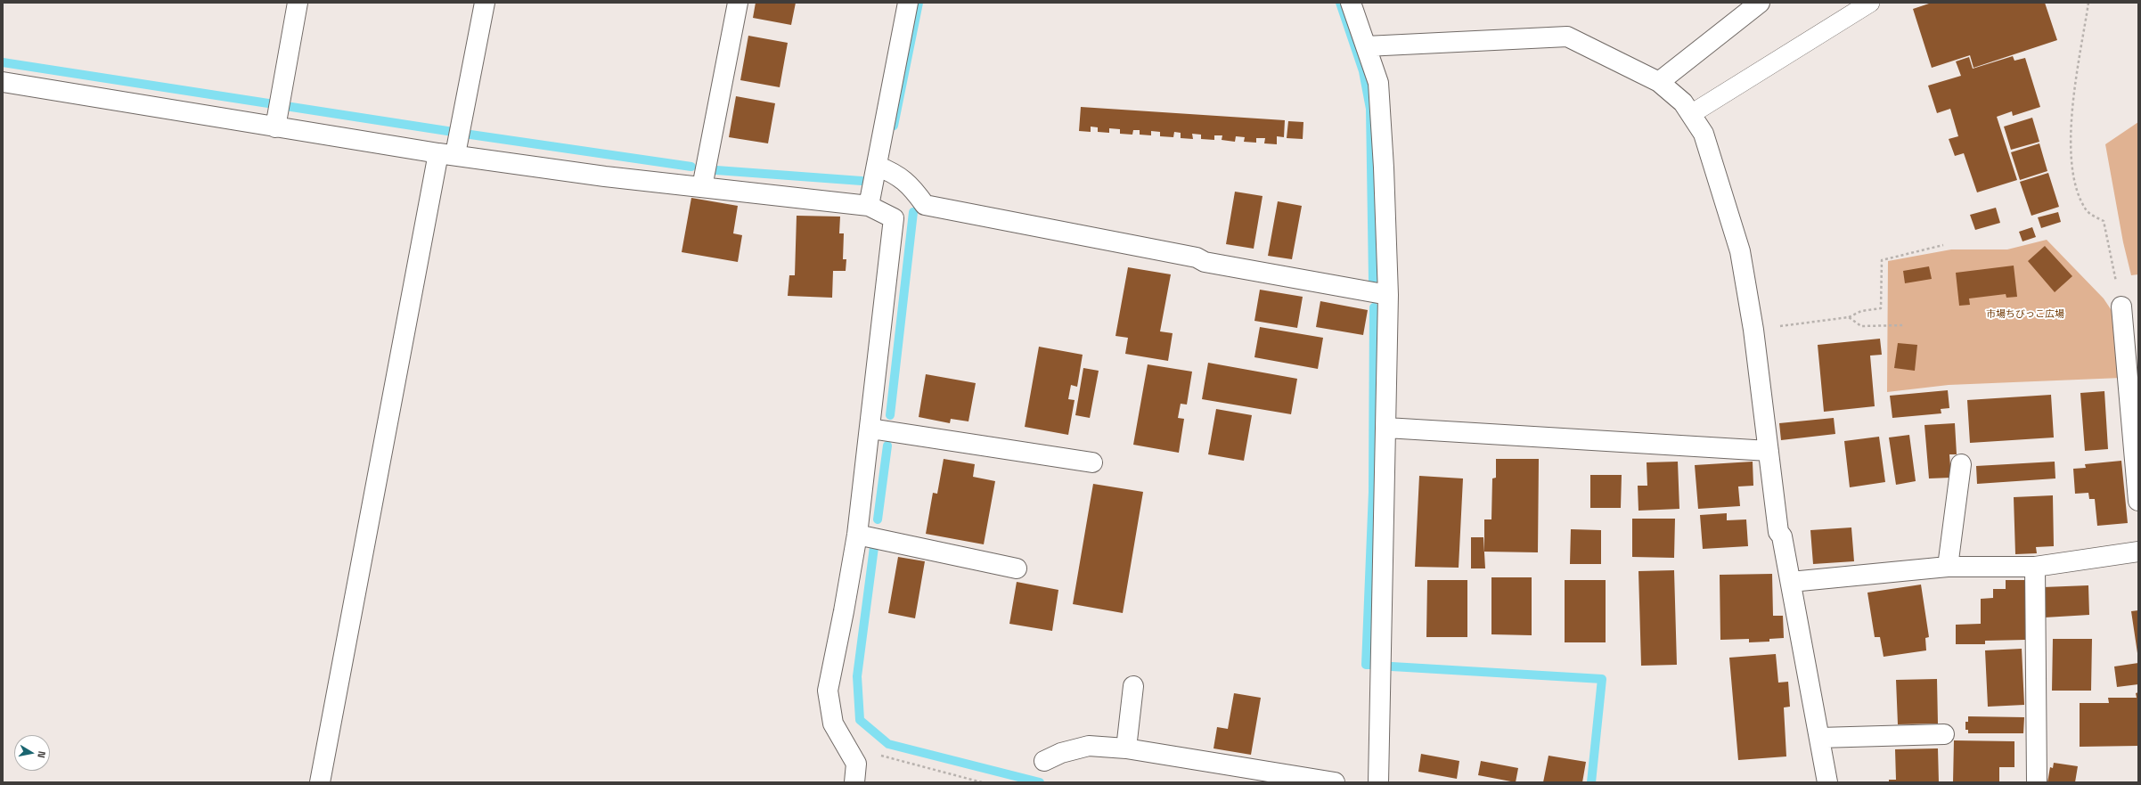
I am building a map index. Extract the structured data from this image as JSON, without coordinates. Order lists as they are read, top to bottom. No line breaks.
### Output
{"parks":["市場ちびっこ広場"],"north":"right"}
